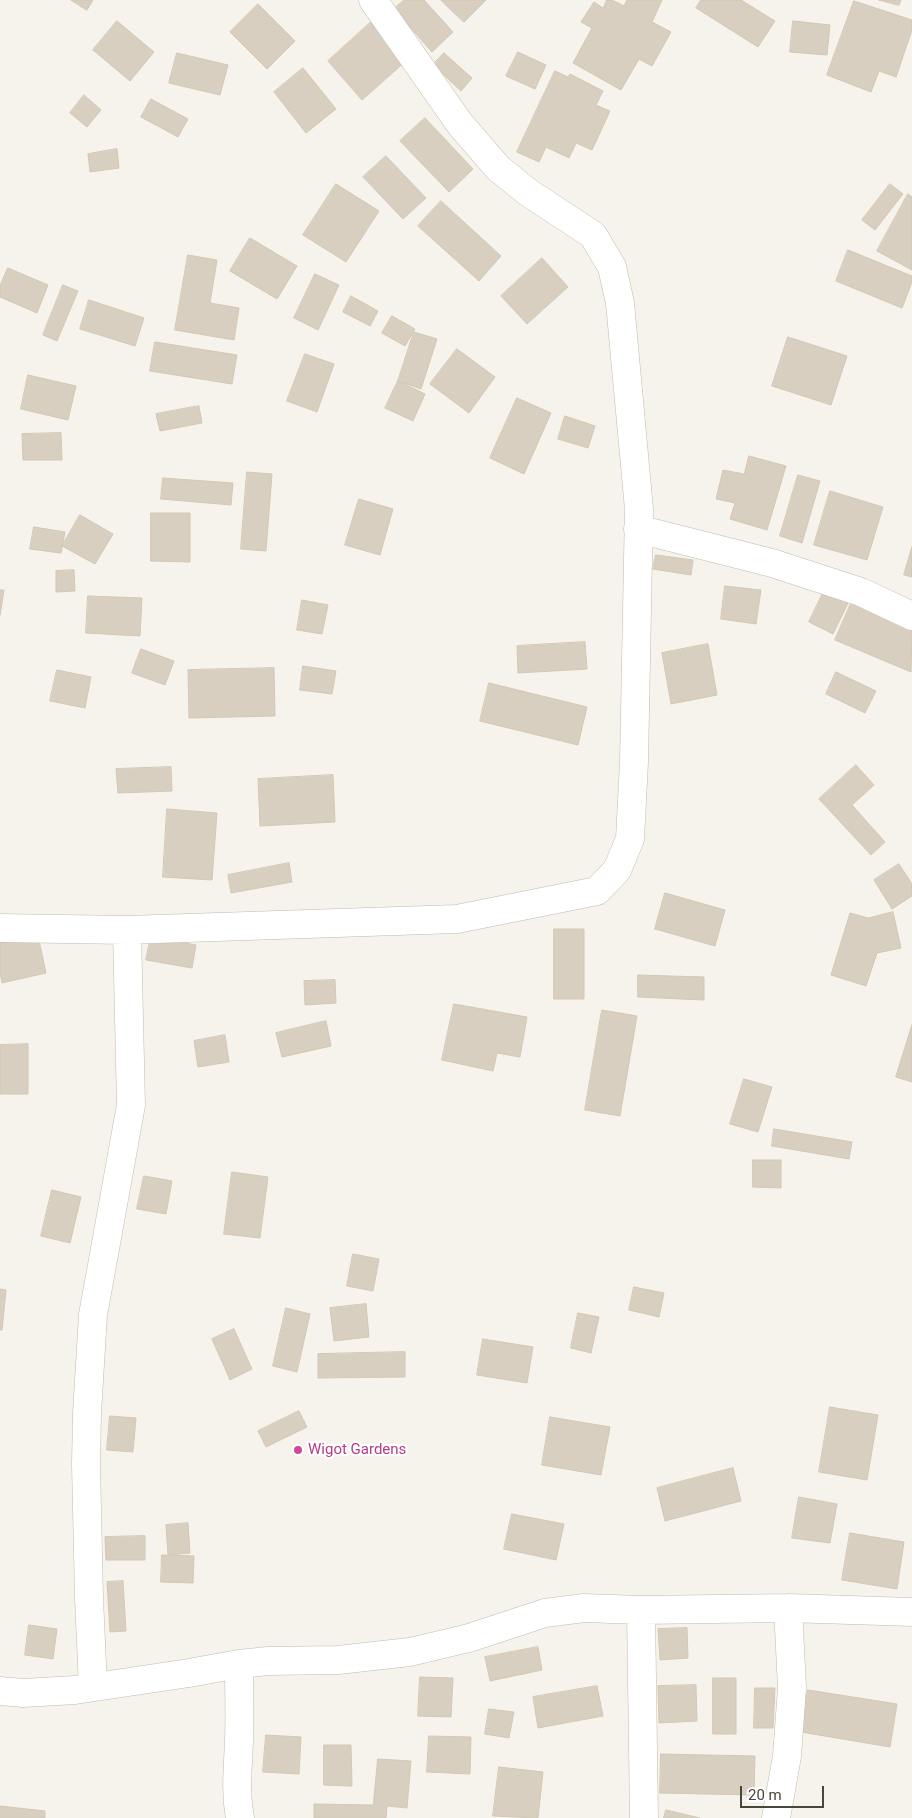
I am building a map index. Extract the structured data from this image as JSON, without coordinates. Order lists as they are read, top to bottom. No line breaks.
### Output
{"places":["Wigot Gardens"],"scale_bar":"20 m"}
